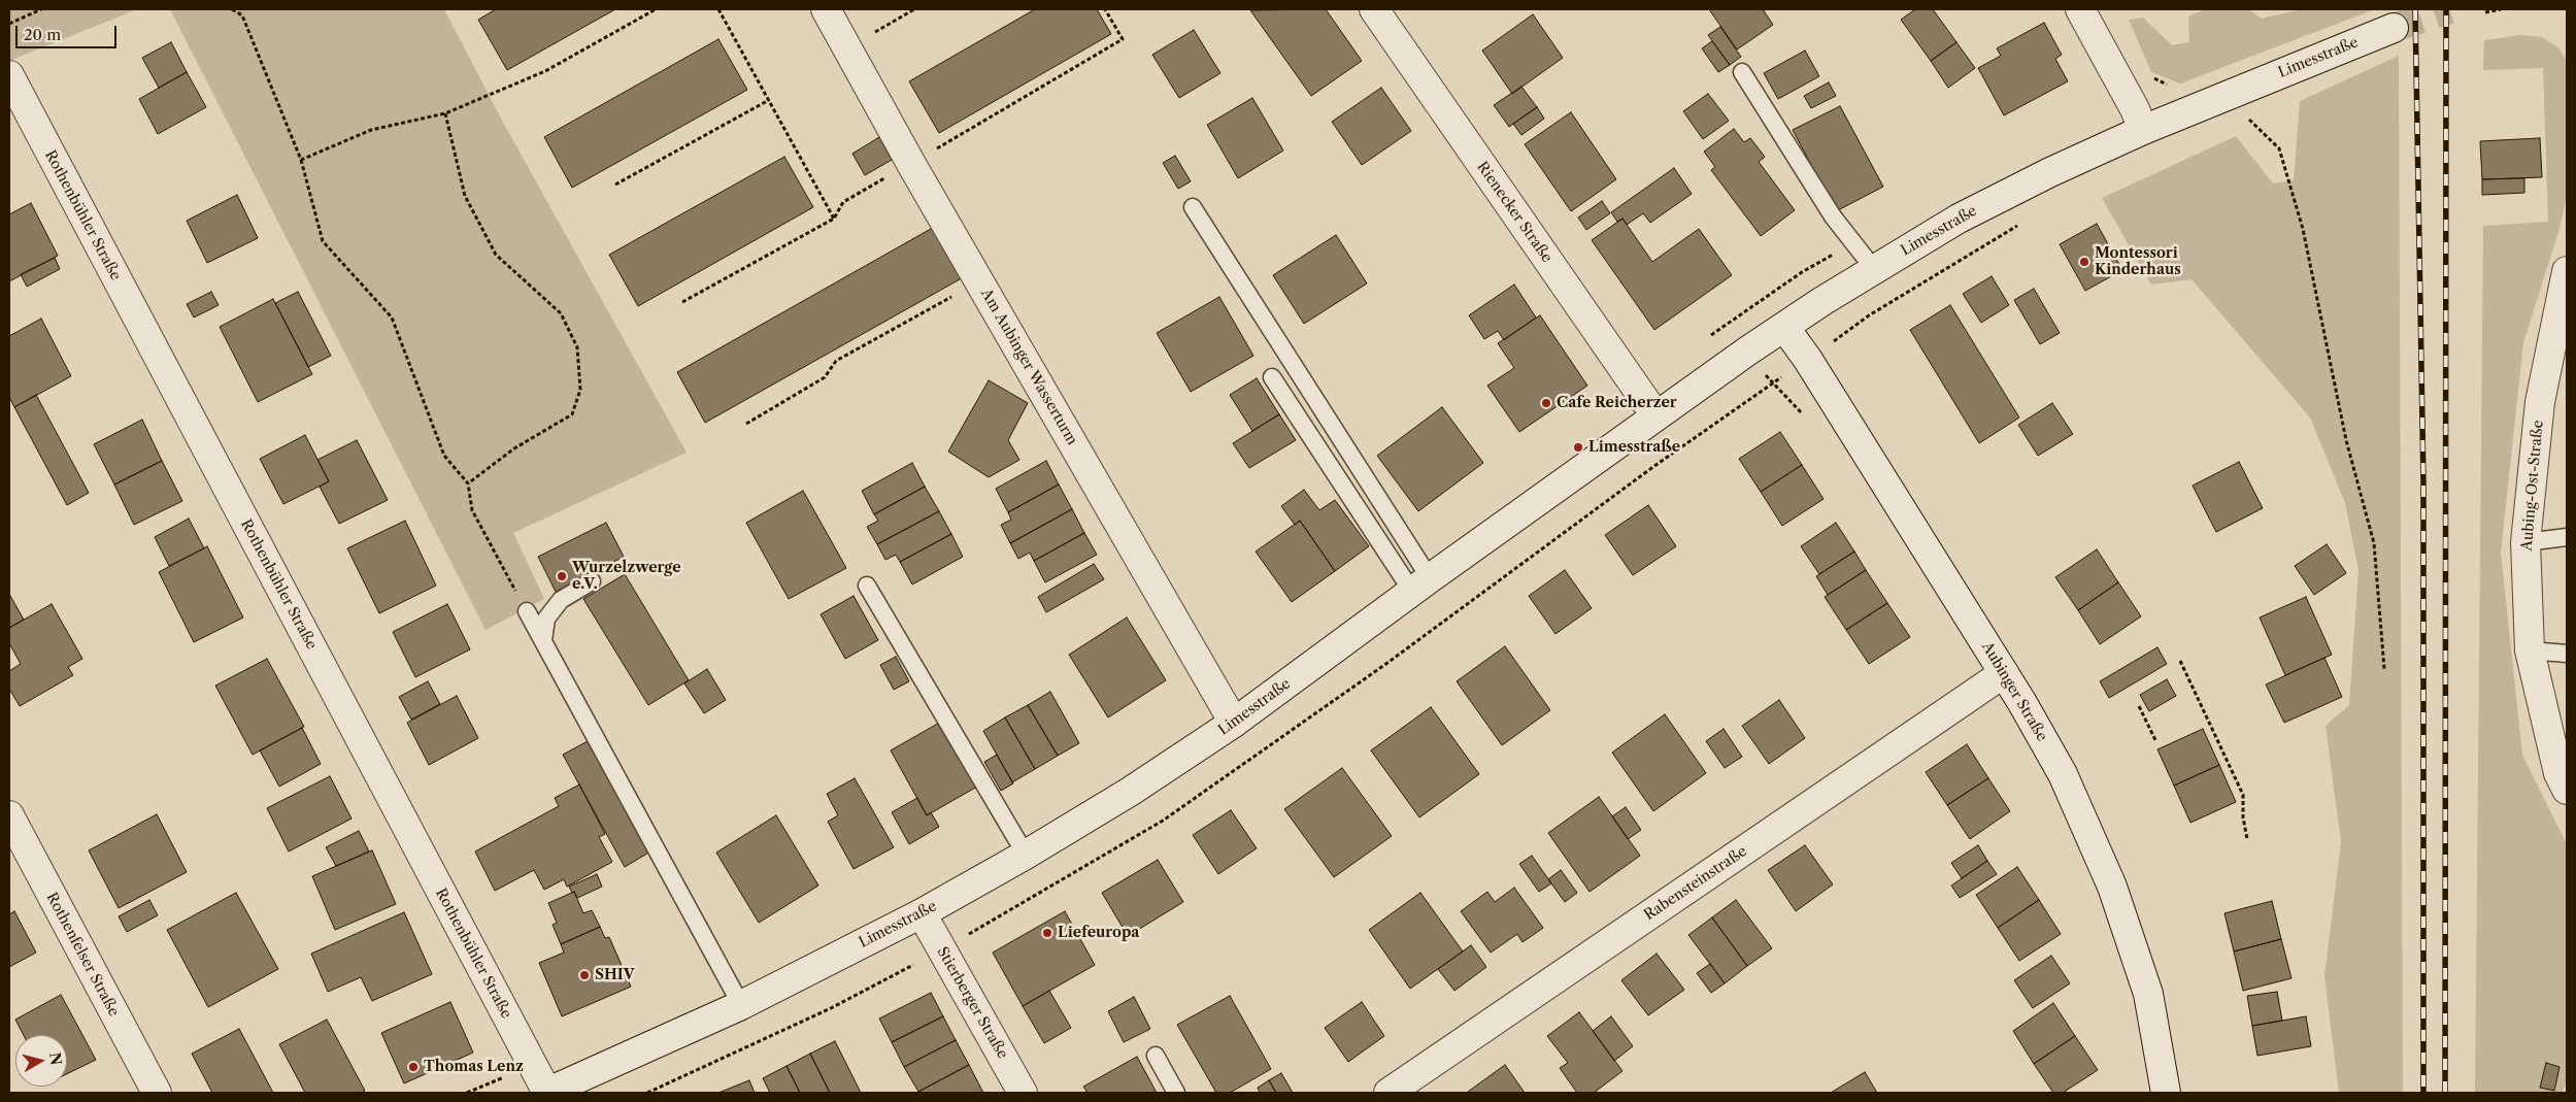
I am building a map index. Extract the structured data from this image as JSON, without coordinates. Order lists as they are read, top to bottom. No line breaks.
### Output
{"streets":{"street":["Limesstraße","Rienecker Straße","Rothenbühler Straße","Am Aubinger Wasserturm","Aubing-Ost-Straße","Aubinger Straße","Rabensteinstraße","Rothenfelser Straße","Stierberger Straße"]},"crossings":[["Limesstraße","Rienecker Straße"],["Limesstraße","Rothenbühler Straße"],["Limesstraße","Am Aubinger Wasserturm"],["Limesstraße","Aubinger Straße"],["Limesstraße","Stierberger Straße"],["Aubinger Straße","Rabensteinstraße"]],"places":["Montessori Kinderhaus","Cafe Reicherzer","Limesstraße","Wurzelzwerge e.V.","Liefeuropa","SHIV","Thomas Lenz"],"scale_bar":"20 m","north":"right"}
